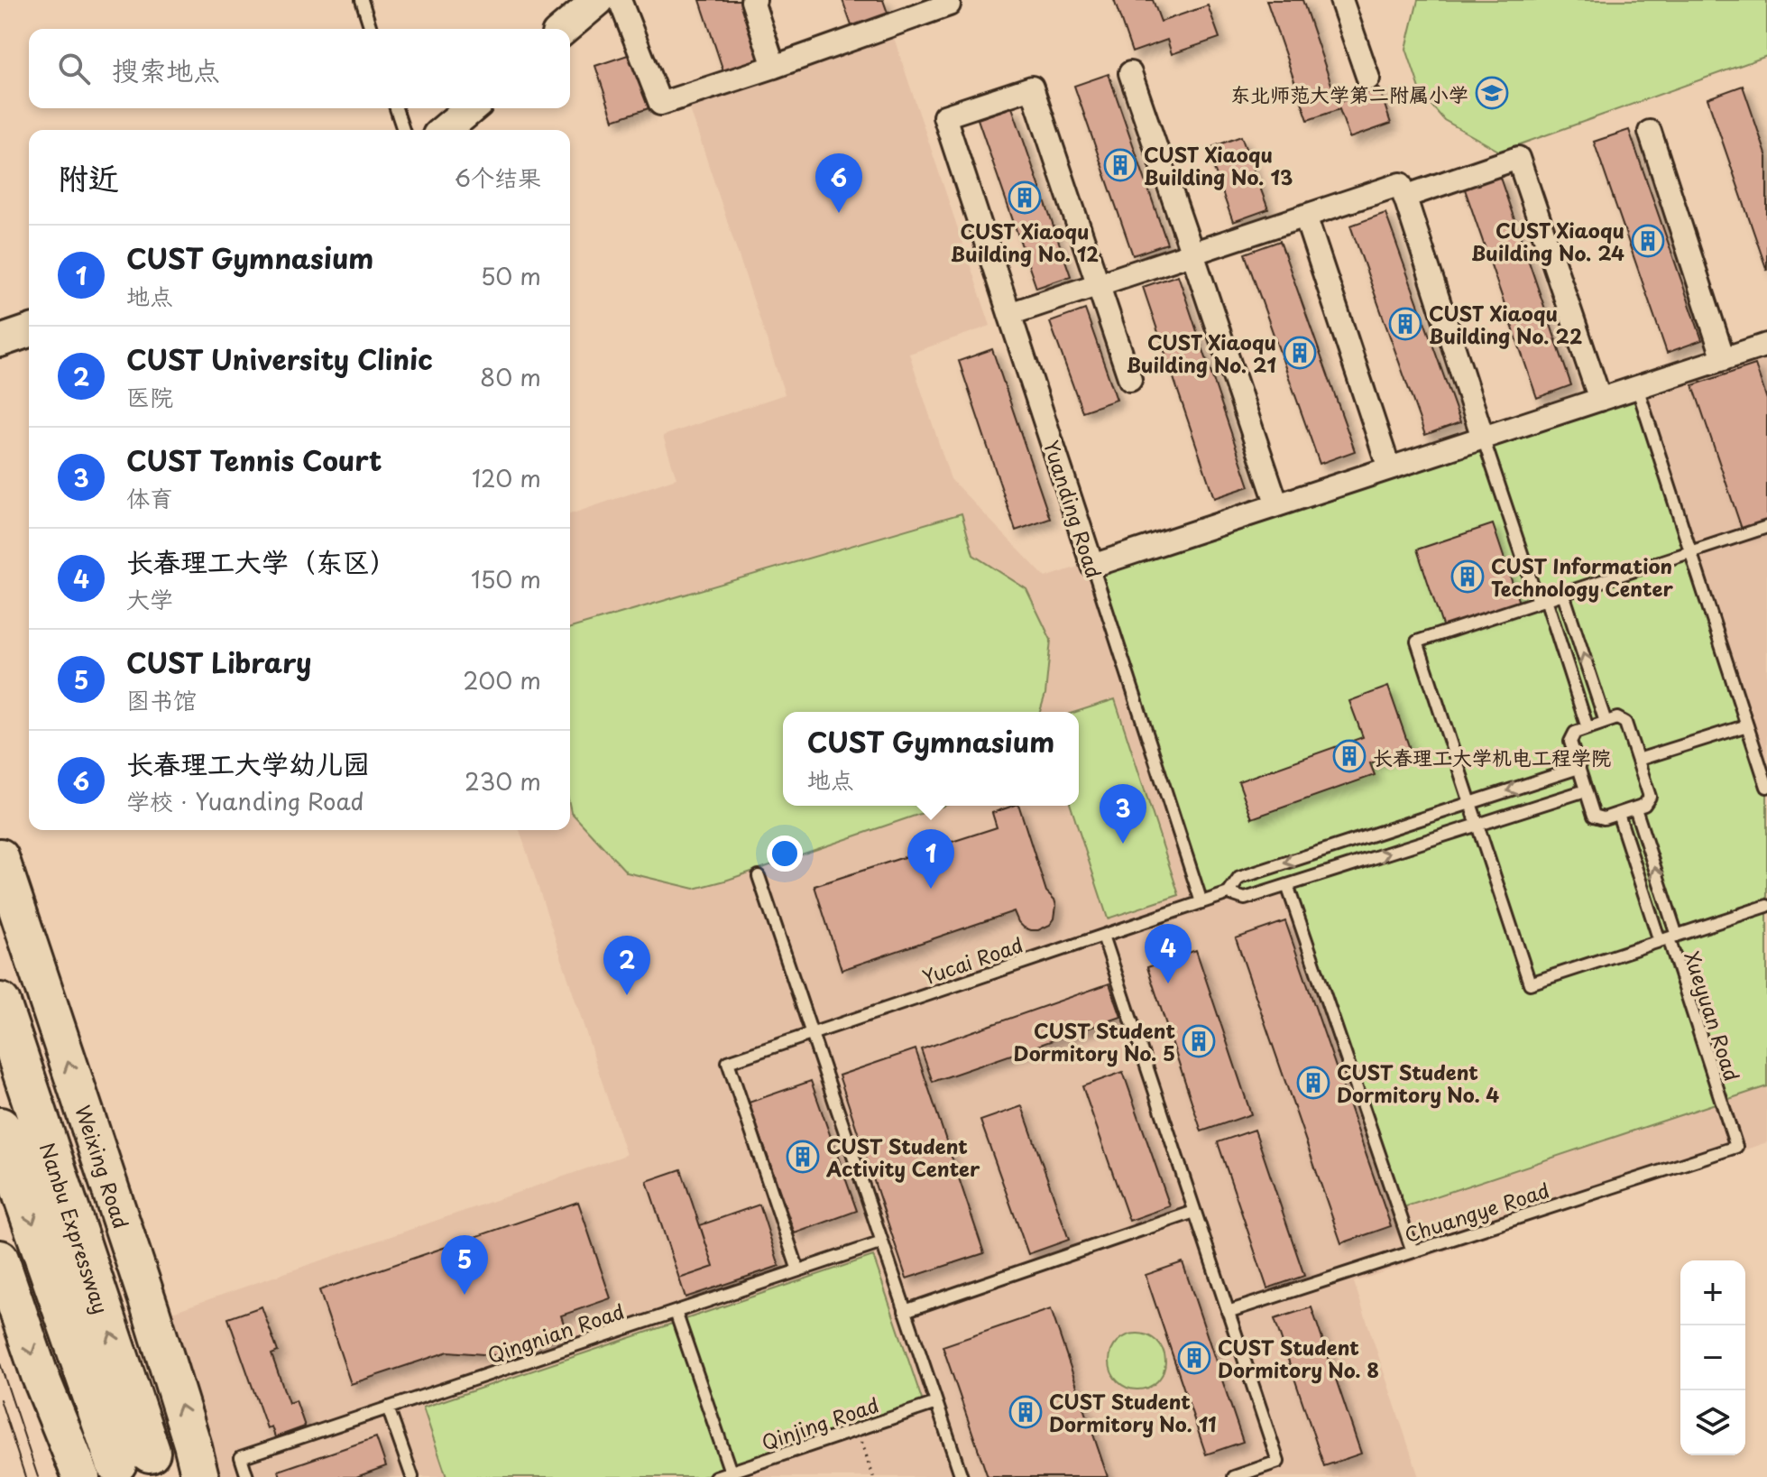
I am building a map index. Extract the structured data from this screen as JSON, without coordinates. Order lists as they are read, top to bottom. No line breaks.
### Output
{"streets":{"highway":["Nanbu Expressway"],"main road":["Weixing Road"],"street":["Yuanding Road"],"lane":["Yucai Road","Xueyuan Road","Chuangye Road","Qingnian Road","Qinjing Road"]},"crossings":[["Yuanding Road","Yucai Road"],["Yucai Road","Qingnian Road"],["Xueyuan Road","Chuangye Road"]],"places":{"school or university":["东北师范大学第二附属小学"],"building":["CUST Xiaoqu Building No. 13","CUST Xiaoqu Building No. 12","CUST Xiaoqu Building No. 24","CUST Xiaoqu Building No. 22","CUST Xiaoqu Building No. 21","CUST Information Technology Center","长春理工大学机电工程学院","CUST Student Dormitory No. 5","CUST Student Dormitory No. 4","CUST Student Activity Center","CUST Student Dormitory No. 8","CUST Student Dormitory No. 11"]},"page":{"search":"搜索地点","heading":["附近","6个结果"],"pins":["6","3","1","4","2","5"],"list":[{"mark":"1","name":"CUST Gymnasium","note":"地点","value":"50 m"},{"mark":"2","name":"CUST University Clinic","note":"医院","value":"80 m"},{"mark":"3","name":"CUST Tennis Court","note":"体育","value":"120 m"},{"mark":"4","name":"长春理工大学（东区）","note":"大学","value":"150 m"},{"mark":"5","name":"CUST Library","note":"图书馆","value":"200 m"},{"mark":"6","name":"长春理工大学幼儿园","note":"学校 · Yuanding Road","value":"230 m"}],"popup":["CUST Gymnasium","地点"],"map_buttons":["+","−"]}}
